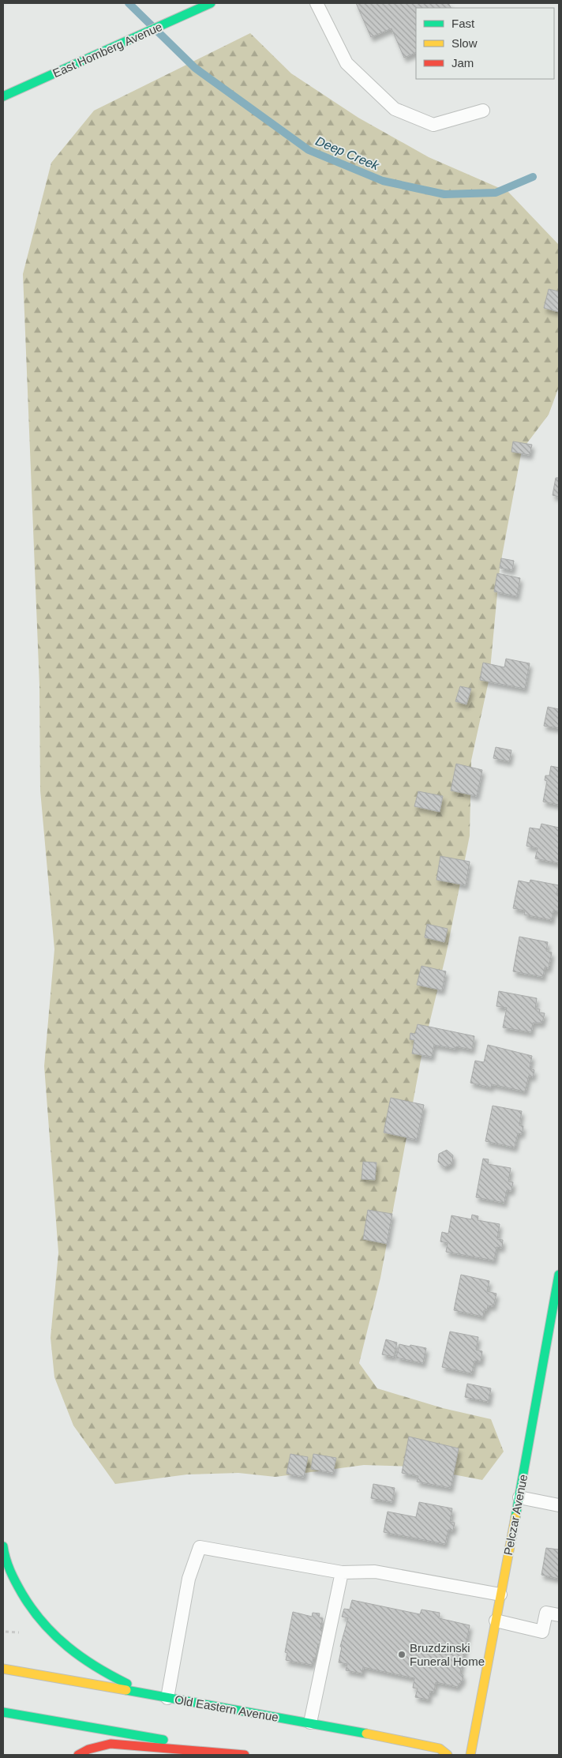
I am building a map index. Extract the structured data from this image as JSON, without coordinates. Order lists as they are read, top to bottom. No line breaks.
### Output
{"streets":{"main road":["East Homberg Avenue","Pelczar Avenue","Old Eastern Avenue"]},"water":["Deep Creek"],"places":["Bruzdzinski Funeral Home"],"legend":["Fast","Slow","Jam"]}
